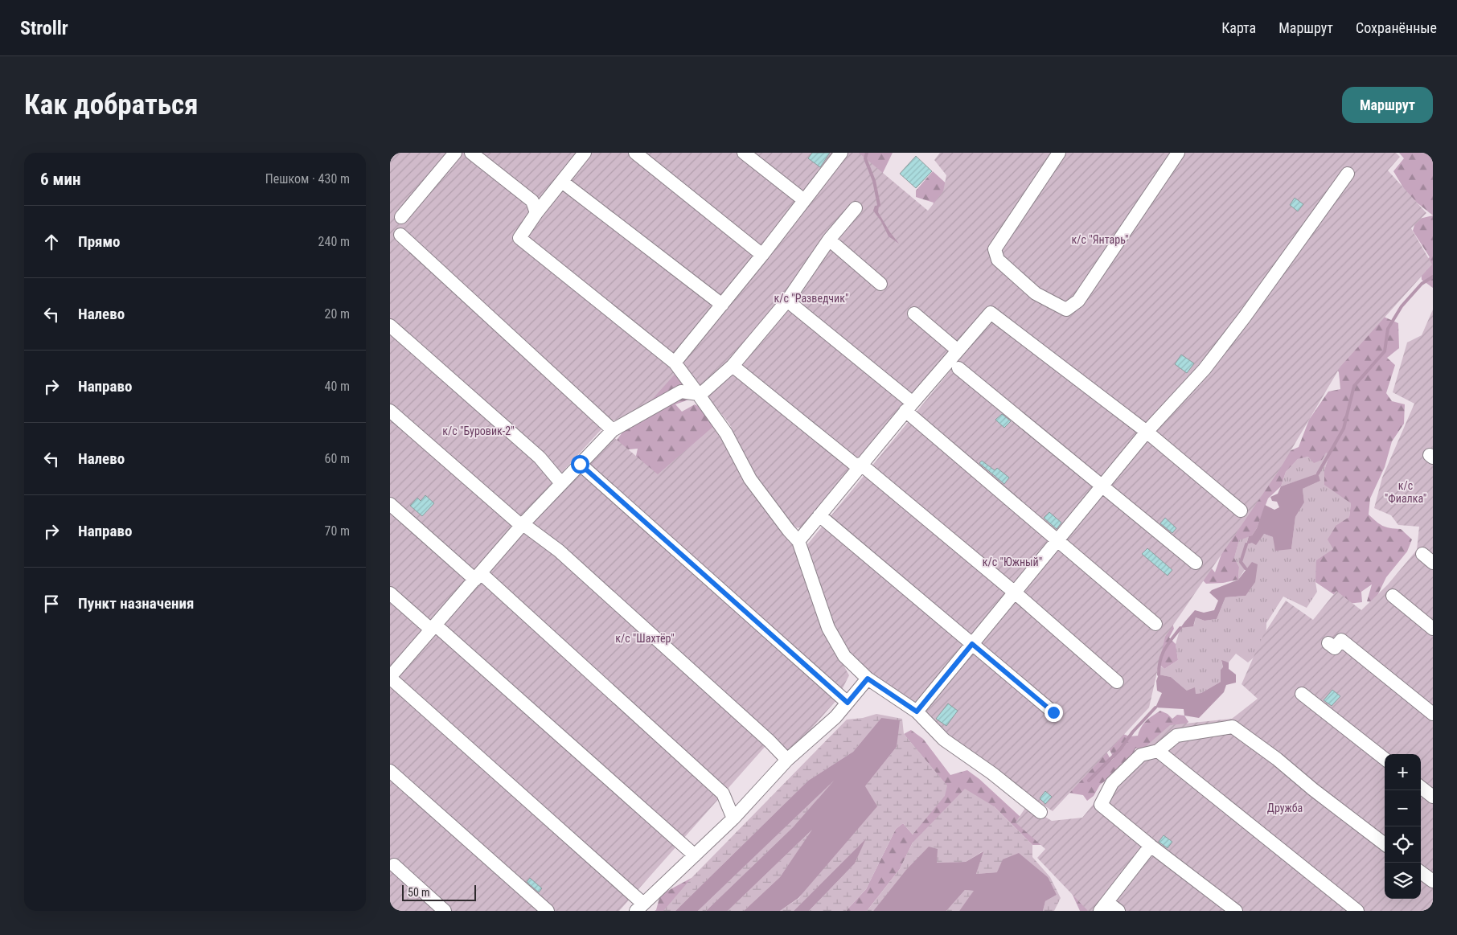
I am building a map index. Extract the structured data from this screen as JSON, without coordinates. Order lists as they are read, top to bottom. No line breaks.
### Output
{"parks":["к/с \"Янтарь\"","к/с \"Разведчик\"","к/с \"Буровик-2\"","к/с \"Фиалка\"","к/с \"Южный\"","к/с \"Шахтёр\"","Дружба"],"scale_bar":"50 m","page":{"header":"Strollr","nav":["Карта","Маршрут","Сохранённые"],"buttons":"Маршрут","title":"Как добраться","heading":["6 мин","Пешком · 430 m"],"list":[["Прямо","240 m"],["Налево","20 m"],["Направо","40 m"],["Налево","60 m"],["Направо","70 m"],"Пункт назначения"],"map_buttons":["+","−"],"scale":"50 m"}}
